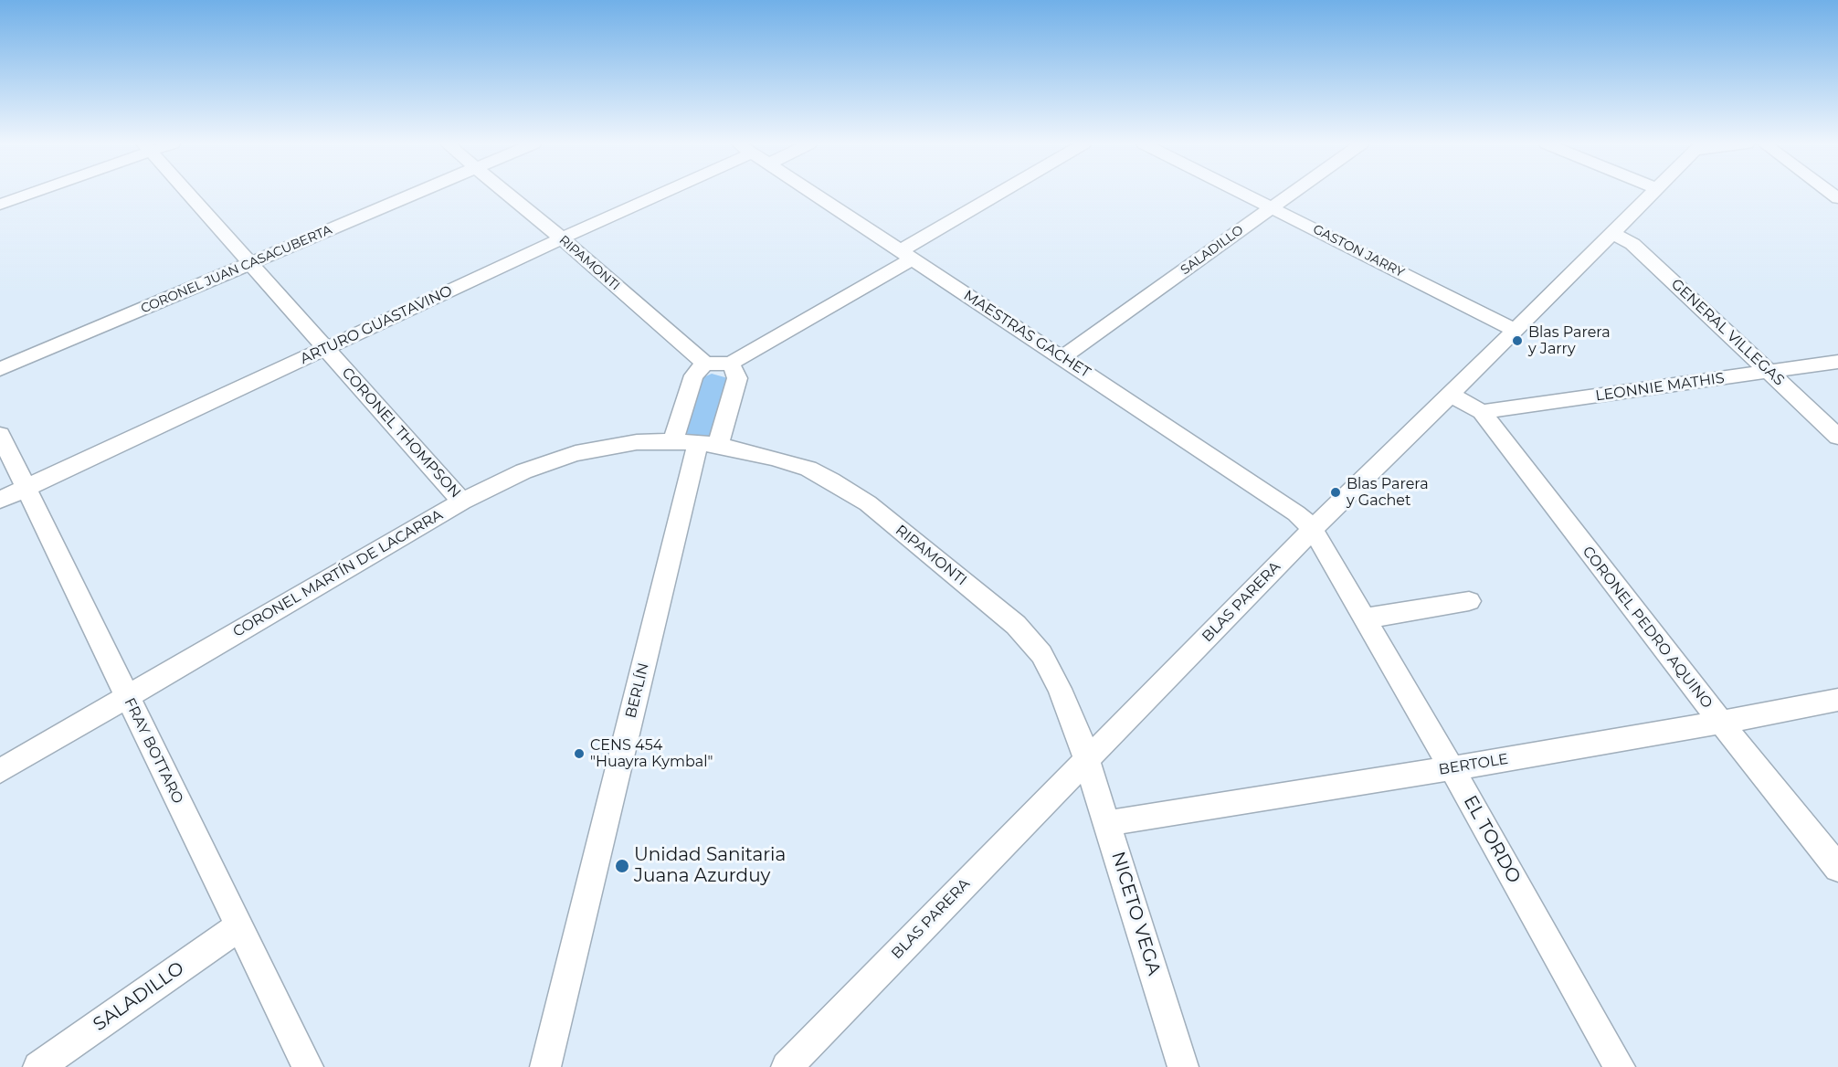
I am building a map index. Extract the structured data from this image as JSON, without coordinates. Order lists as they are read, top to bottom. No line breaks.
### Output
{"streets":{"street":["SALADILLO","GASTON JARRY","RIPAMONTI","CORONEL JUAN CASACUBERTA","ARTURO GUASTAVINO","GENERAL VILLEGAS","MAESTRAS GACHET","LEONNIE MATHIS","CORONEL THOMPSON","CORONEL MARTÍN DE LACARRA","BLAS PARERA","CORONEL PEDRO AQUINO","BERLÍN","FRAY BOTTARO","BERTOLE","EL TORDO","NICETO VEGA"]},"crossings":[["SALADILLO","GASTON JARRY"],["SALADILLO","MAESTRAS GACHET"],["SALADILLO","FRAY BOTTARO"],["GASTON JARRY","BLAS PARERA"],["RIPAMONTI","ARTURO GUASTAVINO"],["RIPAMONTI","CORONEL MARTÍN DE LACARRA"],["RIPAMONTI","BLAS PARERA"],["RIPAMONTI","BERLÍN"],["RIPAMONTI","NICETO VEGA"],["CORONEL JUAN CASACUBERTA","CORONEL THOMPSON"],["ARTURO GUASTAVINO","CORONEL THOMPSON"],["ARTURO GUASTAVINO","FRAY BOTTARO"],["GENERAL VILLEGAS","LEONNIE MATHIS"],["GENERAL VILLEGAS","BLAS PARERA"],["MAESTRAS GACHET","BLAS PARERA"],["MAESTRAS GACHET","EL TORDO"],["LEONNIE MATHIS","CORONEL PEDRO AQUINO"],["CORONEL THOMPSON","CORONEL MARTÍN DE LACARRA"],["CORONEL MARTÍN DE LACARRA","BERLÍN"],["CORONEL MARTÍN DE LACARRA","FRAY BOTTARO"],["BLAS PARERA","CORONEL PEDRO AQUINO"],["BLAS PARERA","EL TORDO"],["BLAS PARERA","NICETO VEGA"],["CORONEL PEDRO AQUINO","BERTOLE"],["BERTOLE","EL TORDO"],["BERTOLE","NICETO VEGA"]],"places":["Blas Parera y Jarry","Blas Parera y Gachet","CENS 454 \"Huayra Kymbal\"","Unidad Sanitaria Juana Azurduy"]}
